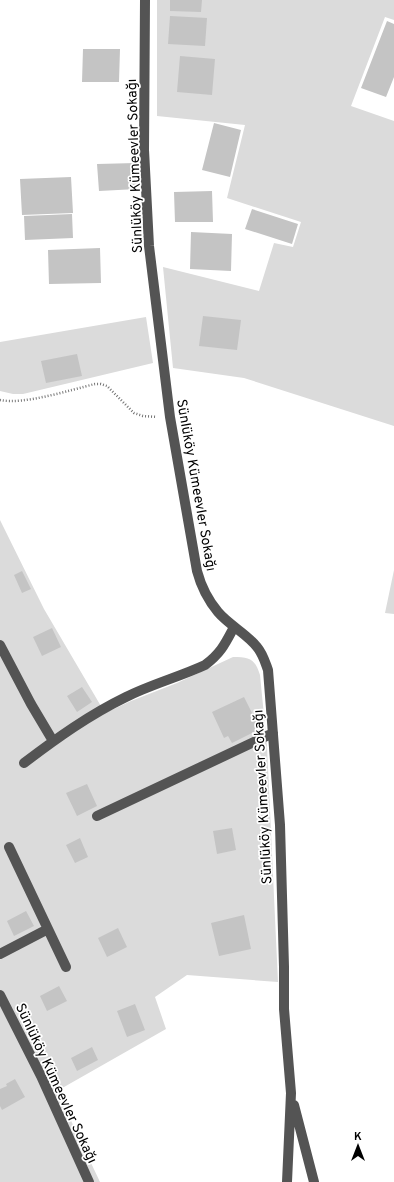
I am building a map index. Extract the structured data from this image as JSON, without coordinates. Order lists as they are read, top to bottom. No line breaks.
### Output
{"streets":{"street":["Sünlüköy Kümeevler Sokağı"]},"north":"top"}
